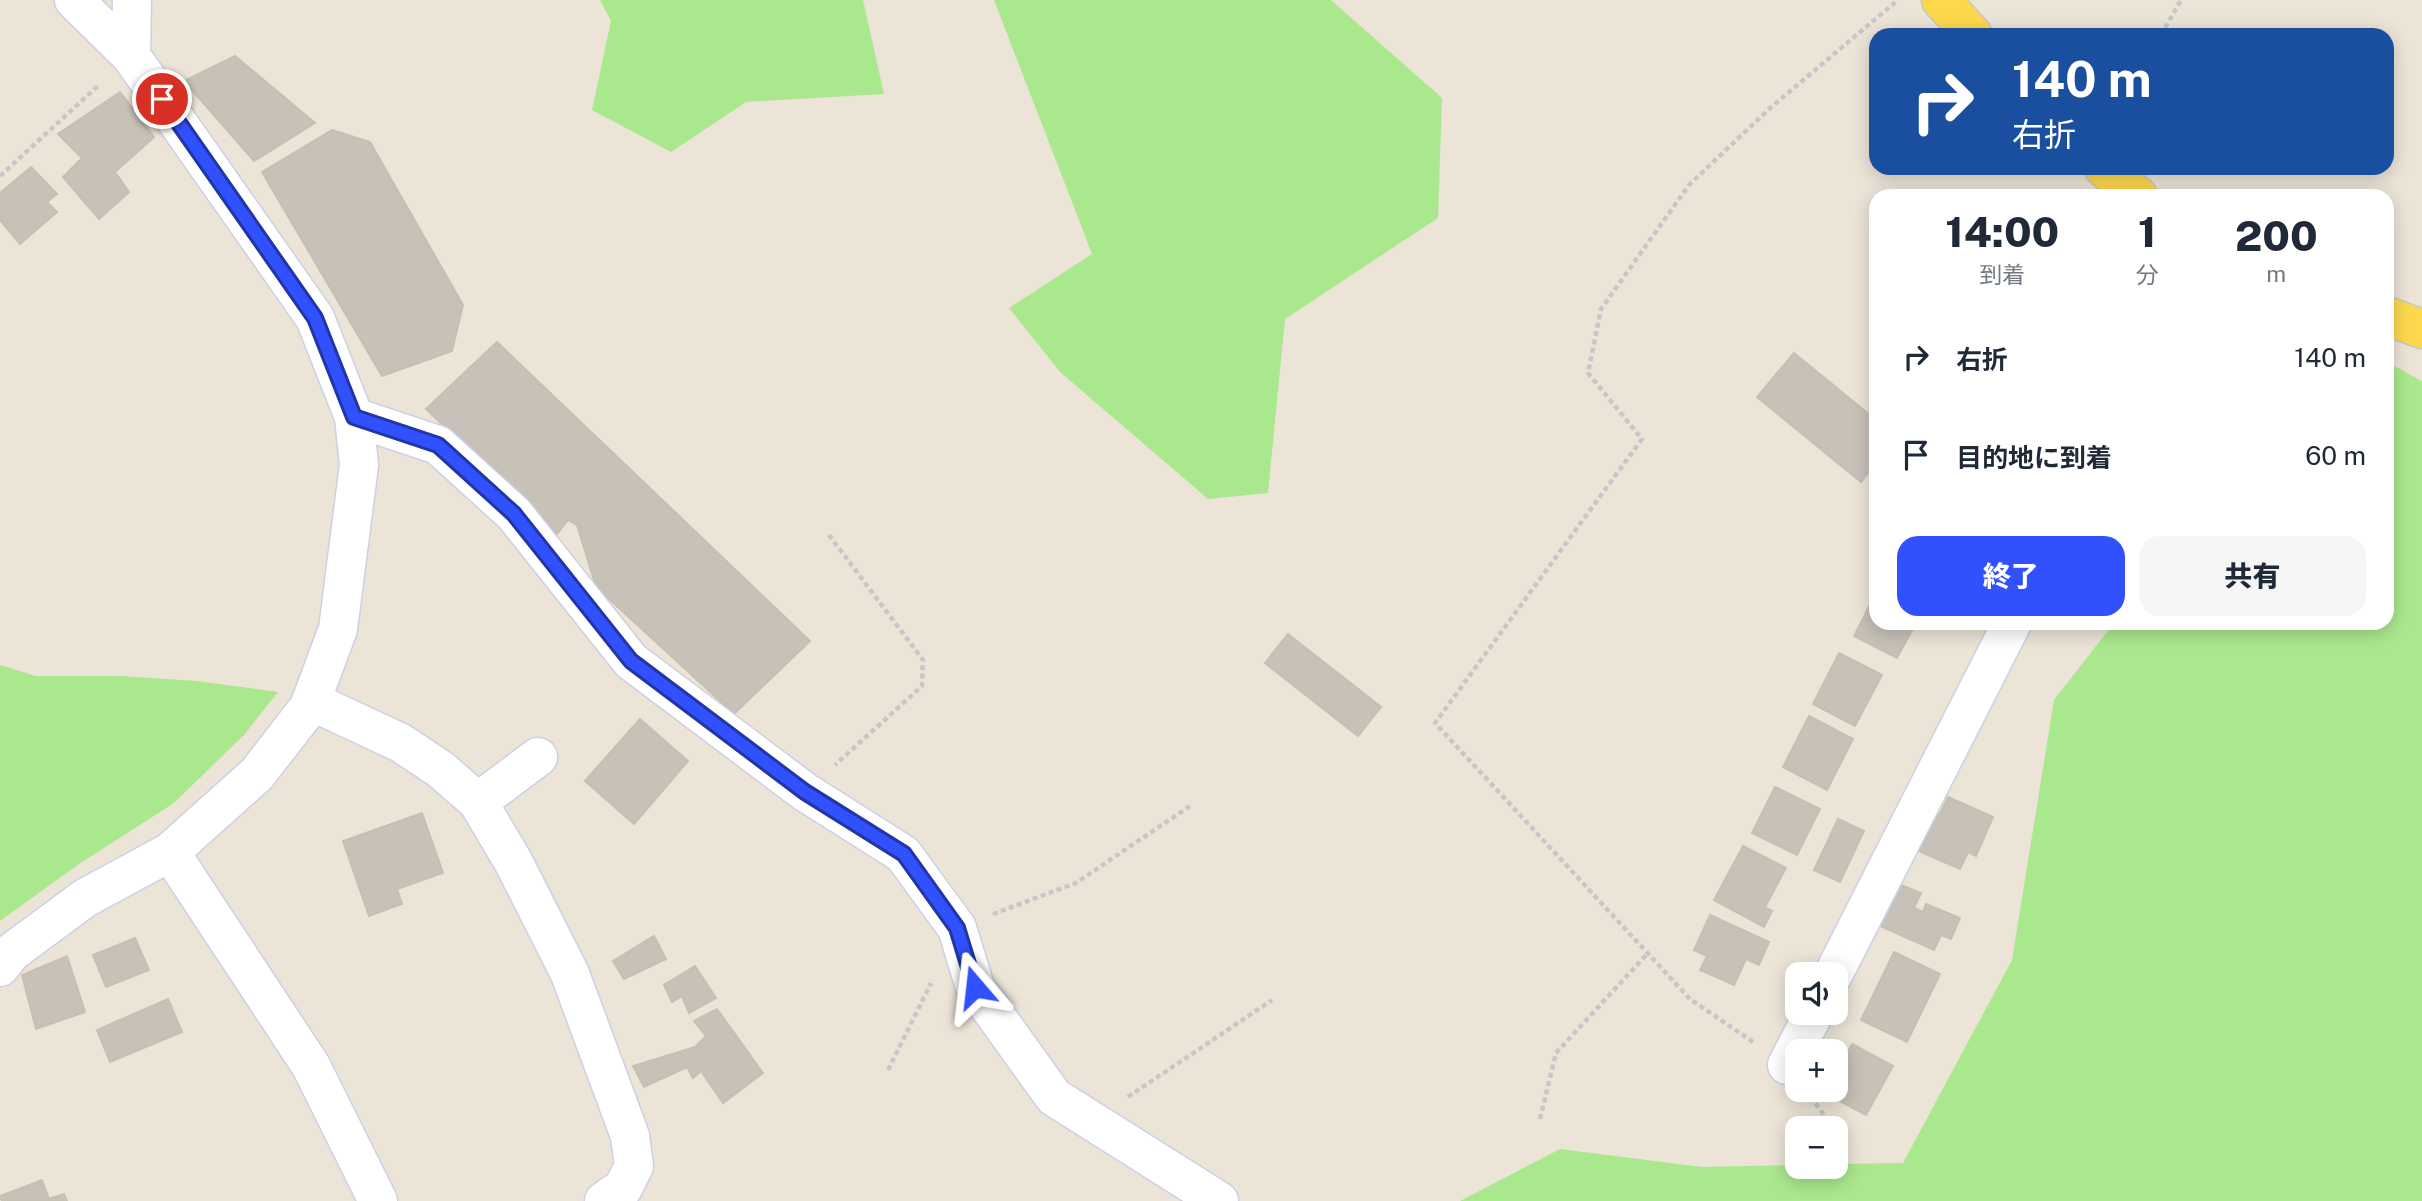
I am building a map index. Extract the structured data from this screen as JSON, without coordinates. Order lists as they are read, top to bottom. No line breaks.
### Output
{"page":{"turn":["140 m","右折"],"eta":["14:00","到着","1","分","200","m"],"list":[{"name":"右折","value":"140 m"},{"name":"目的地に到着","value":"60 m"}],"buttons":["終了","共有"],"map_buttons":["+","−"]}}
